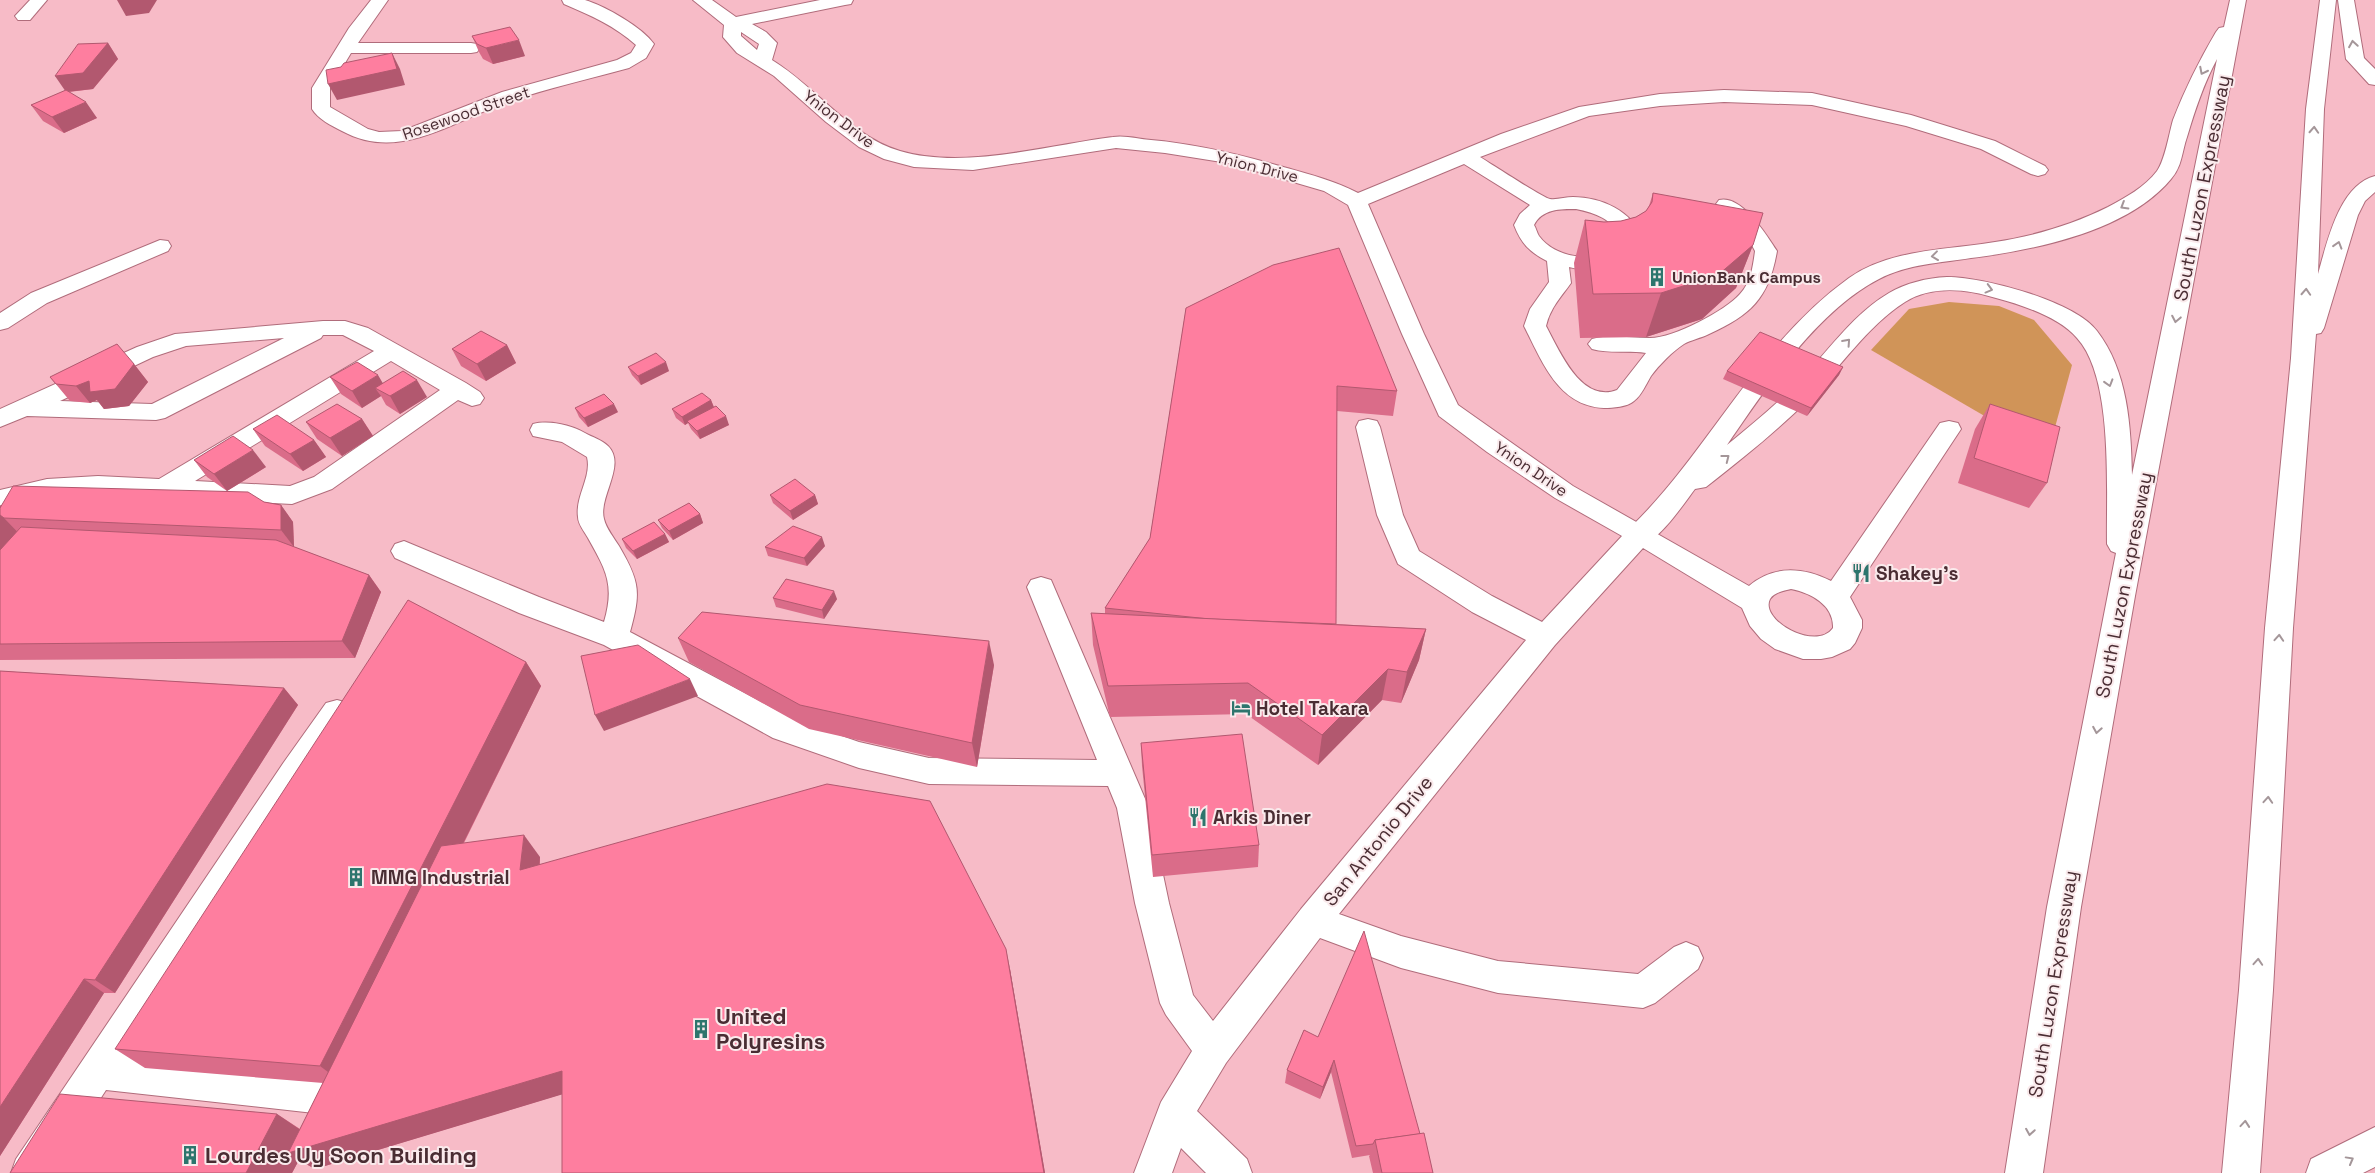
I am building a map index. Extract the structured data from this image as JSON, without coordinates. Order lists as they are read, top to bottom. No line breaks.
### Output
{"streets":{"main road":["Rosewood Street","Ynion Drive","South Luzon Expressway","San Antonio Drive"]},"crossings":[["Ynion Drive","San Antonio Drive"]],"places":{"building":["UnionBank Campus","MMG Industrial","United Polyresins","Lourdes Uy Soon Building"],"restaurant":["Shakey's","Arkis Diner"],"hotel":["Hotel Takara"]}}
